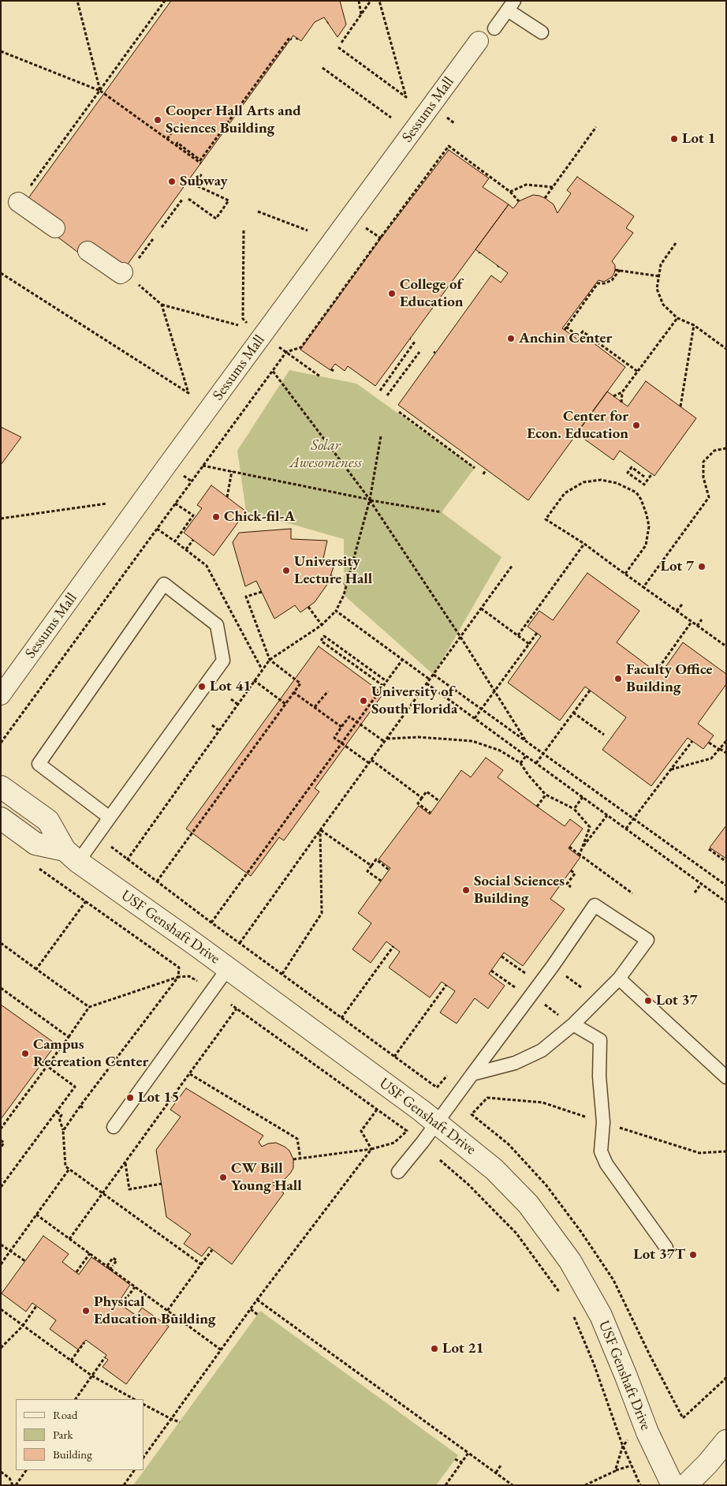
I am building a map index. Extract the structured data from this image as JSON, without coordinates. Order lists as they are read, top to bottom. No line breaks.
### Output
{"streets":{"street":["Sessums Mall","USF Genshaft Drive"]},"parks":["Solar Awesomeness"],"places":["Cooper Hall Arts and Sciences Building","Lot 1","Subway","College of Education","Anchin Center","Center for Econ. Education","Chick-fil-A","Lot 7","University Lecture Hall","Faculty Office Building","Lot 41","University of South Florida","Social Sciences Building","Lot 37","Campus Recreation Center","Lot 15","CW Bill Young Hall","Lot 37T","Physical Education Building","Lot 21"],"legend":["Road","Park","Building"]}
